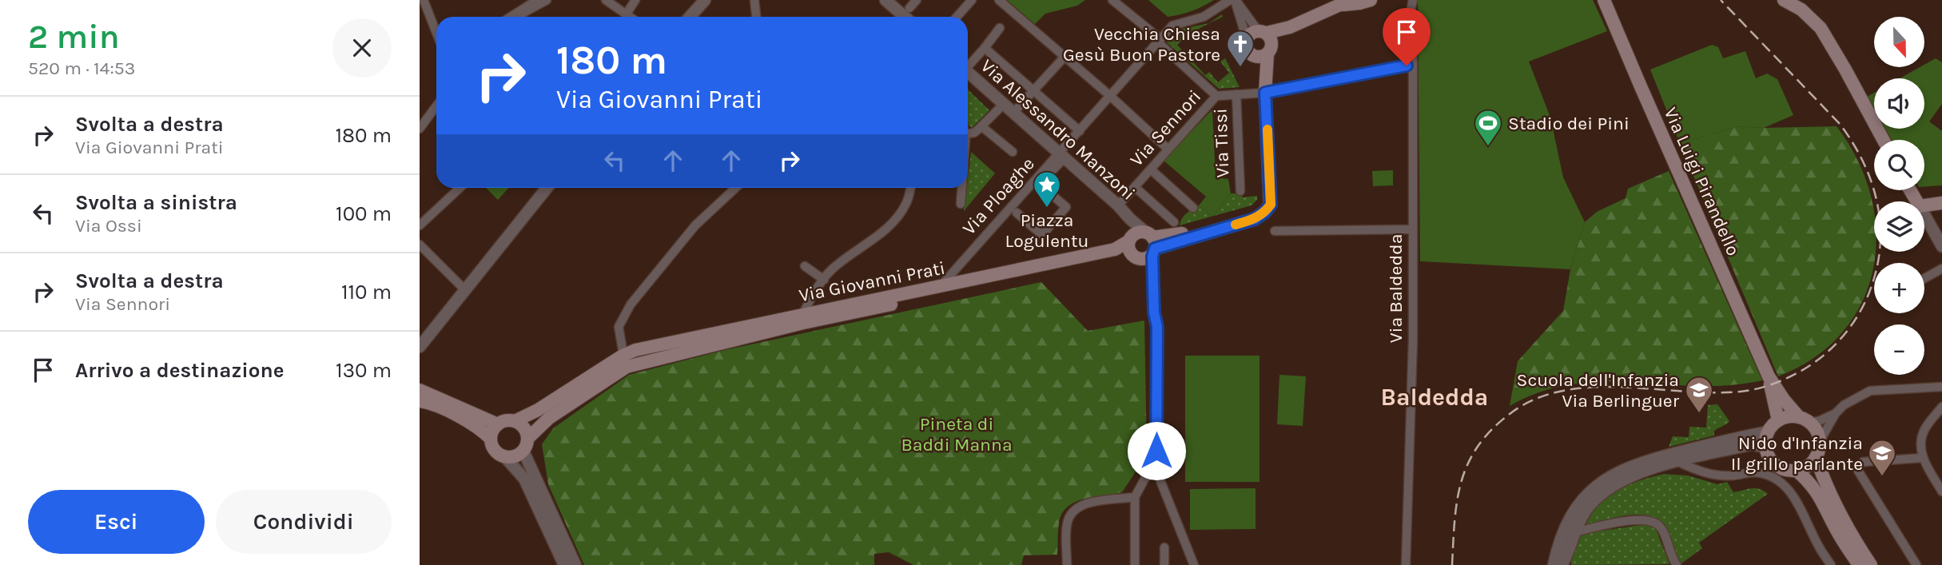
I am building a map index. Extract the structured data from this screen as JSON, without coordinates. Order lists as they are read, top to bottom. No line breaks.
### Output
{"streets":{"main road":["Via Luigi Pirandello","Via Giovanni Prati"],"street":["Via Sennori","Via Alessandro Manzoni","Via Tissi","Via Ploaghe","Via Baldedda"]},"crossings":[["Via Sennori","Via Alessandro Manzoni"],["Via Sennori","Via Tissi"],["Via Sennori","Via Baldedda"],["Via Alessandro Manzoni","Via Ploaghe"],["Via Alessandro Manzoni","Via Giovanni Prati"],["Via Ploaghe","Via Giovanni Prati"]],"districts":["Baldedda"],"parks":["Pineta di Baddi Manna"],"places":{"church":["Vecchia Chiesa Gesù Buon Pastore"],"sports":["Stadio dei Pini"],"place":["Piazza Logulentu"],"school or university":["Scuola dell'Infanzia Via Berlinguer","Nido d'Infanzia Il grillo parlante"]},"north":"bottom","page":{"heading":["2 min","520 m · 14:53"],"map_buttons":["+","−"],"turn":["180 m","Via Giovanni Prati"],"list":[{"name":"Svolta a destra","note":"Via Giovanni Prati","value":"180 m"},{"name":"Svolta a sinistra","note":"Via Ossi","value":"100 m"},{"name":"Svolta a destra","note":"Via Sennori","value":"110 m"},{"name":"Arrivo a destinazione","value":"130 m"}],"buttons":["Esci","Condividi"]}}
